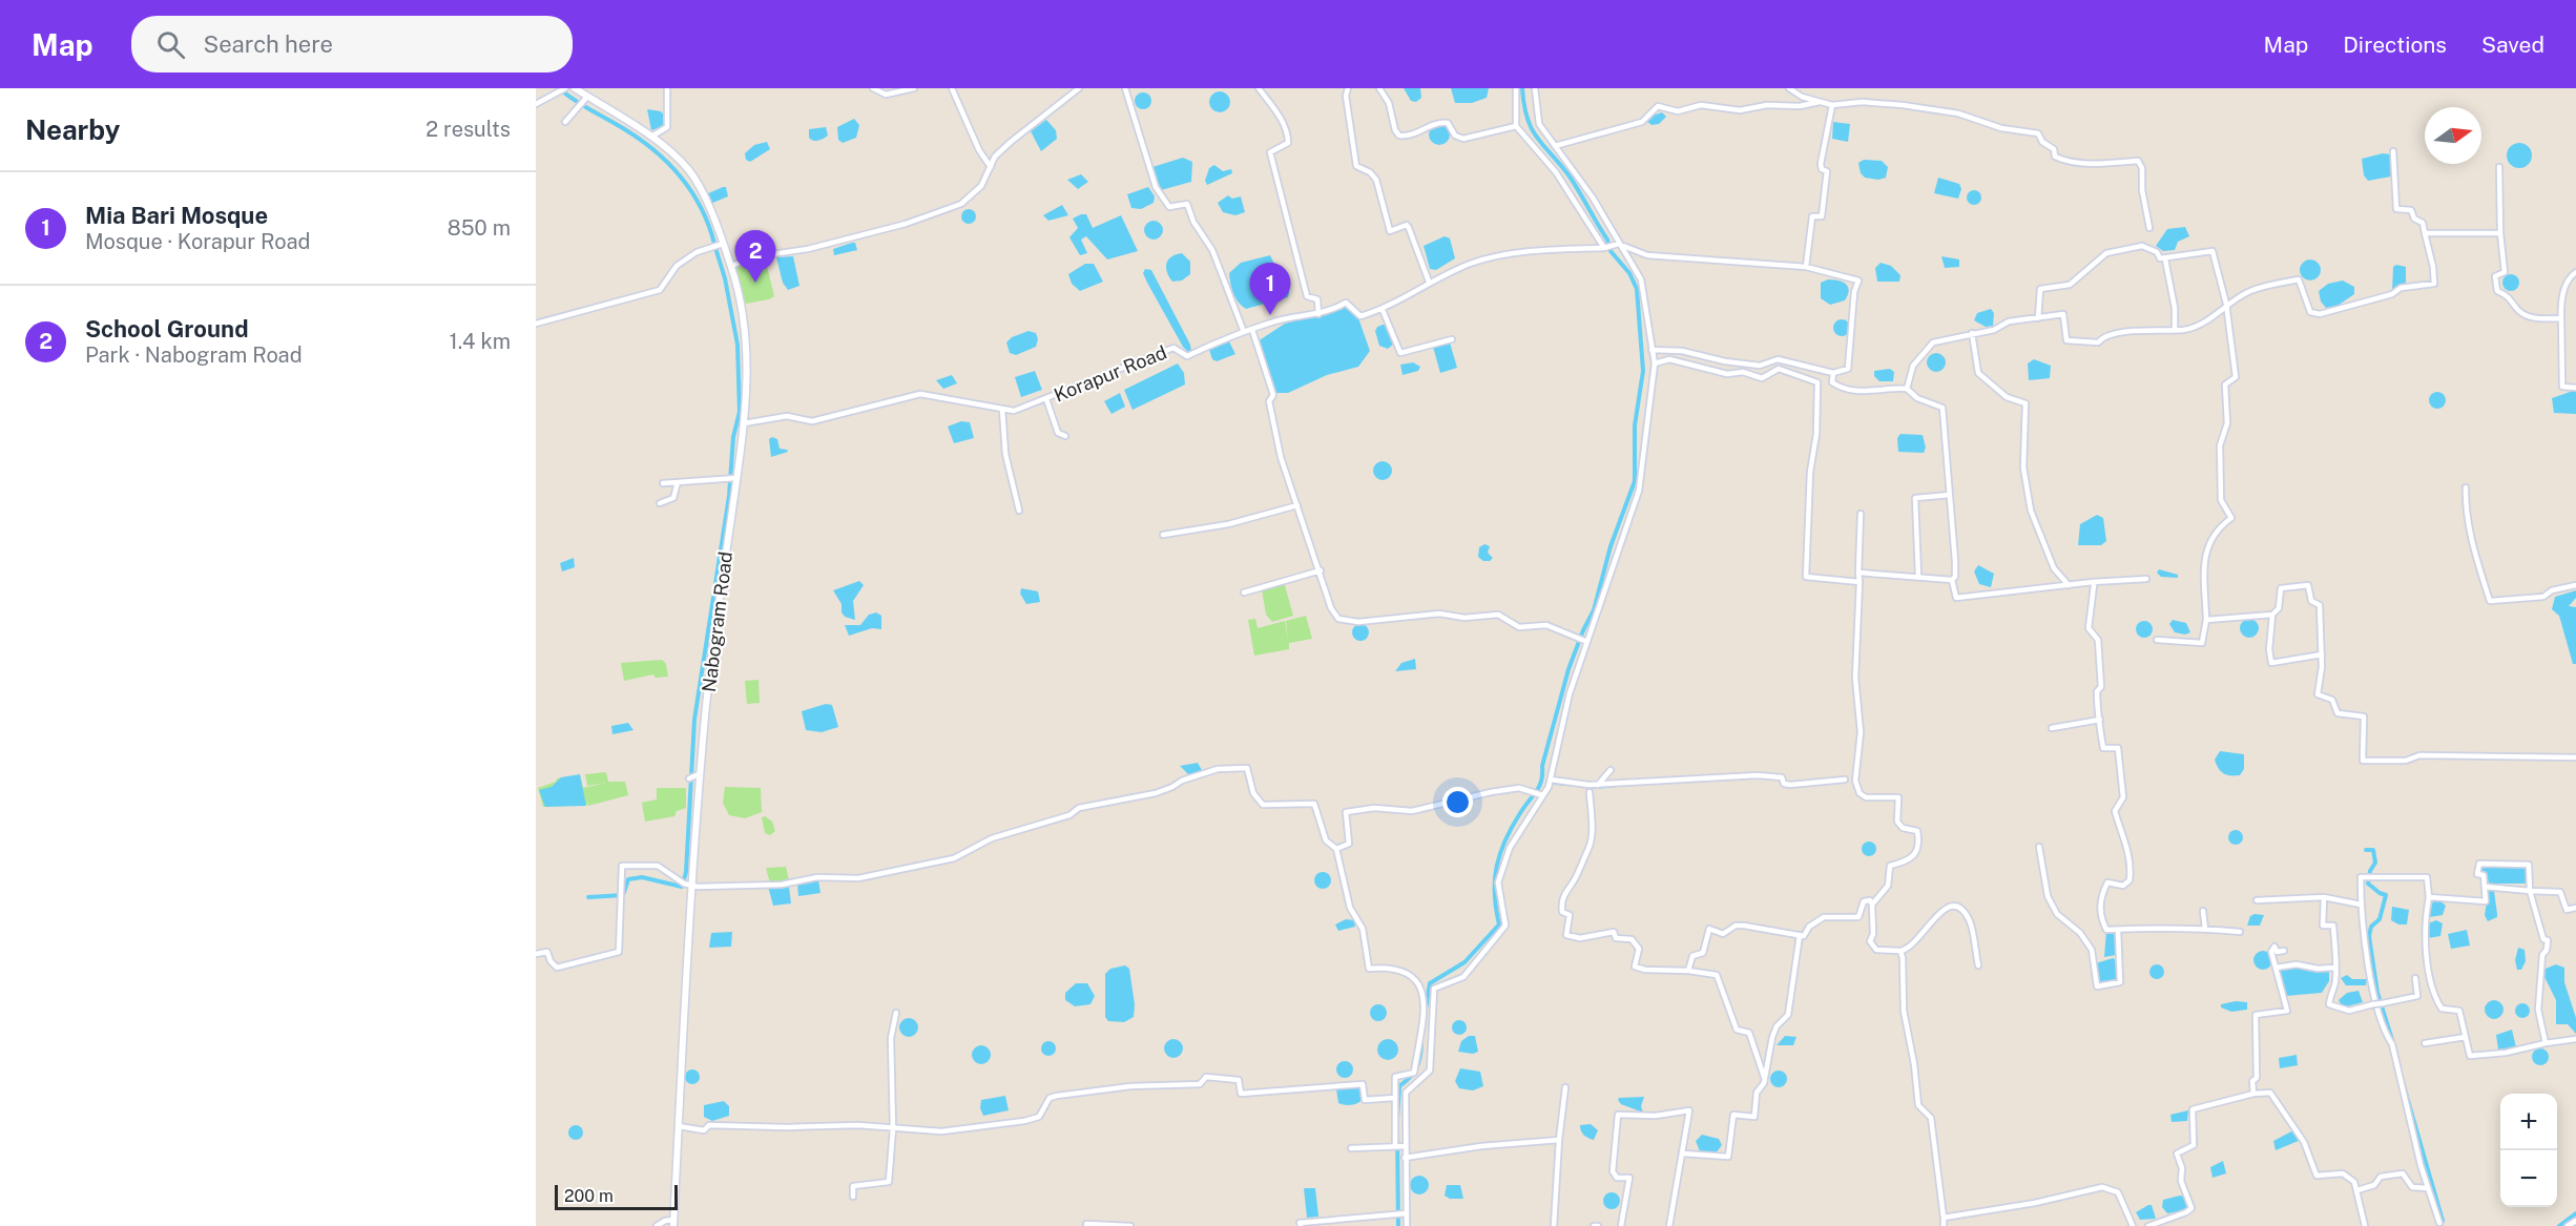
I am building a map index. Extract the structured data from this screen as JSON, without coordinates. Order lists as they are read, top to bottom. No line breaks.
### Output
{"streets":{"main road":["Nabogram Road"],"street":["Korapur Road"]},"crossings":[["Korapur Road","Nabogram Road"]],"scale_bar":"200 m","north":"right","page":{"header":"Map","search":"Search here","nav":["Map","Directions","Saved"],"heading":["Nearby","2 results"],"list":[{"mark":"1","name":"Mia Bari Mosque","note":"Mosque · Korapur Road","value":"850 m"},{"mark":"2","name":"School Ground","note":"Park · Nabogram Road","value":"1.4 km"}],"pins":["2","1"],"map_buttons":["+","−"],"scale":"200 m"}}
